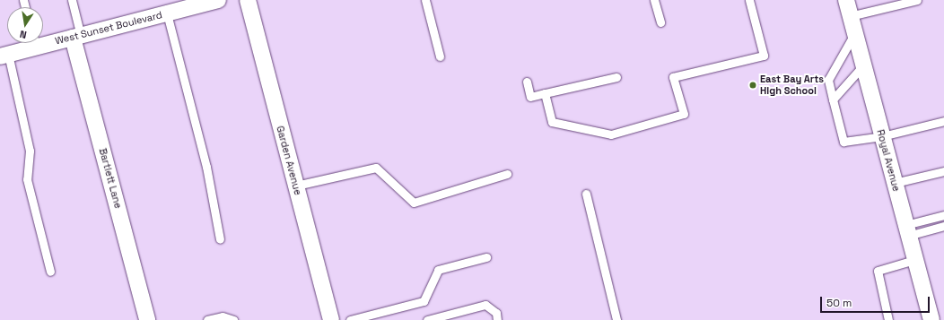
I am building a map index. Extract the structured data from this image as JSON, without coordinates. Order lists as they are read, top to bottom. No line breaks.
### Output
{"streets":{"street":["West Sunset Boulevard","Garden Avenue","Royal Avenue","Bartlett Lane"]},"crossings":[["West Sunset Boulevard","Bartlett Lane"]],"places":["East Bay Arts High School"],"scale_bar":"50 m","north":"bottom"}
